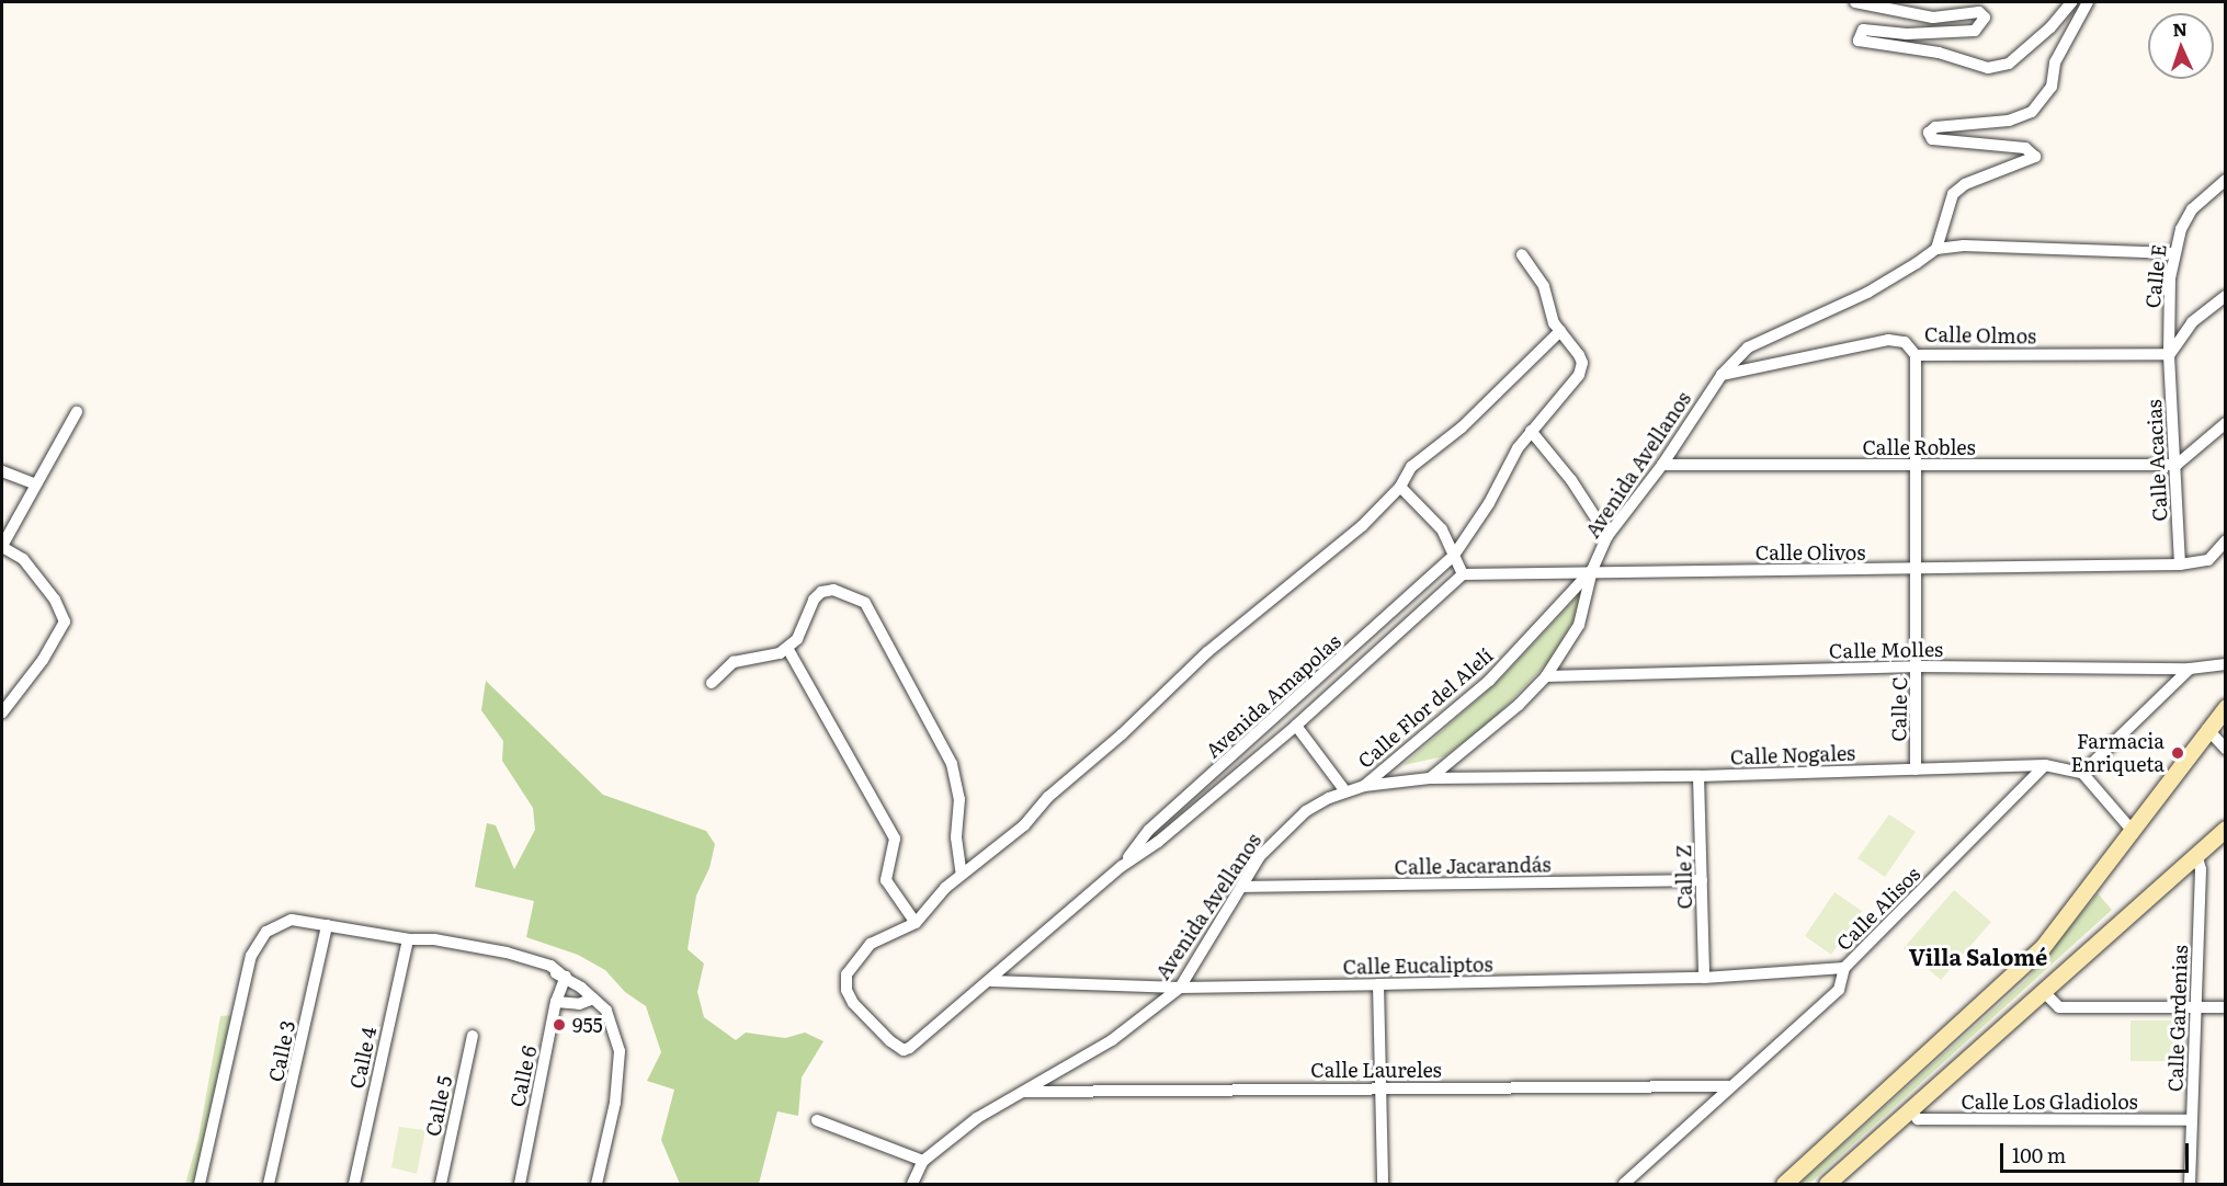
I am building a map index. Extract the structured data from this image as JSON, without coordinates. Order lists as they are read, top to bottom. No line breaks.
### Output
{"streets":{"street":["Calle E","Calle Olmos","Calle Robles","Calle Acacias","Avenida Avellanos","Calle Olivos","Calle Molles","Avenida Amapolas","Calle Flor del Alelí","Calle C","Calle Nogales","Calle Jacarandás","Calle Z","Calle Alisos","Calle Eucaliptos","Calle Gardenias","Calle 3","Calle 4","Calle Laureles","Calle 6","Calle Los Gladiolos","Calle 5"]},"crossings":[["Calle E","Calle Olmos"],["Calle E","Calle Acacias"],["Calle Olmos","Calle Acacias"],["Calle Olmos","Avenida Avellanos"],["Calle Olmos","Calle C"],["Calle Robles","Calle Acacias"],["Calle Robles","Avenida Avellanos"],["Calle Robles","Calle C"],["Calle Acacias","Calle Olivos"],["Avenida Avellanos","Calle Olivos"],["Avenida Avellanos","Calle Molles"],["Avenida Avellanos","Calle Flor del Alelí"],["Avenida Avellanos","Calle Nogales"],["Avenida Avellanos","Calle Jacarandás"],["Avenida Avellanos","Calle Eucaliptos"],["Avenida Avellanos","Calle Laureles"],["Calle Olivos","Avenida Amapolas"],["Calle Olivos","Calle Flor del Alelí"],["Calle Olivos","Calle C"],["Calle Molles","Calle C"],["Avenida Amapolas","Calle Eucaliptos"],["Calle C","Calle Nogales"],["Calle Nogales","Calle Z"],["Calle Nogales","Calle Alisos"],["Calle Jacarandás","Calle Z"],["Calle Z","Calle Eucaliptos"],["Calle Alisos","Calle Eucaliptos"],["Calle Alisos","Calle Laureles"],["Calle Gardenias","Calle Los Gladiolos"]],"districts":["Villa Salomé"],"places":["Farmacia Enriqueta","955"],"scale_bar":"100 m","north":"top"}
